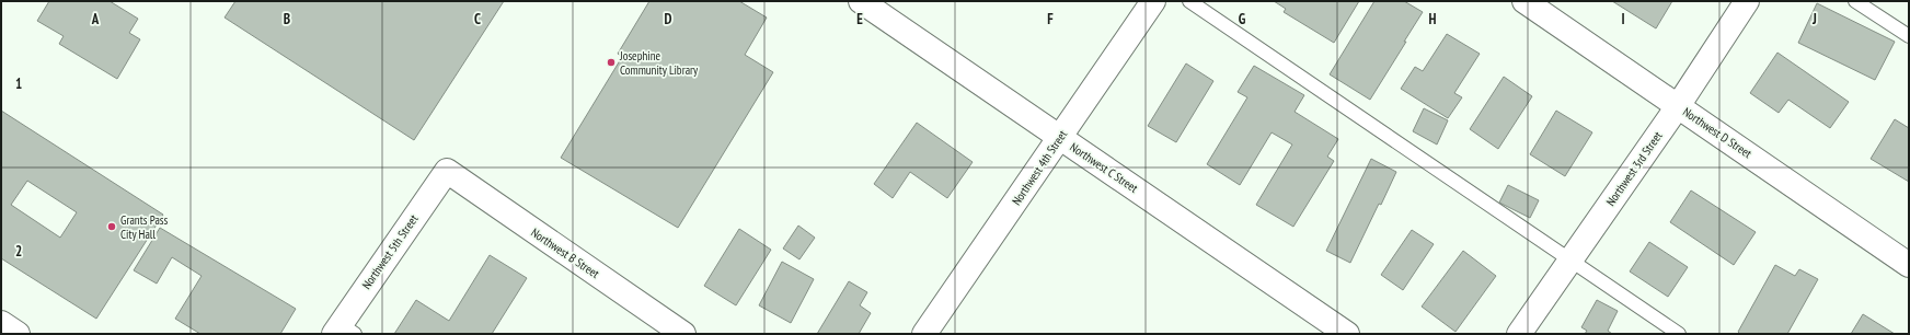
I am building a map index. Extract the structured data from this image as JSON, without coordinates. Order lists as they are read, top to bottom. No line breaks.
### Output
{"streets":{"street":["Northwest D Street","Northwest 4th Street","Northwest C Street","Northwest 3rd Street","Northwest 5th Street","Northwest B Street"]},"crossings":[["Northwest D Street","Northwest 3rd Street"],["Northwest 4th Street","Northwest C Street"],["Northwest 5th Street","Northwest B Street"]],"places":["Josephine Community Library","Grants Pass City Hall"],"grid":{"columns":["A","B","C","D","E","F","G","H","I","J"],"rows":["1","2"]}}
